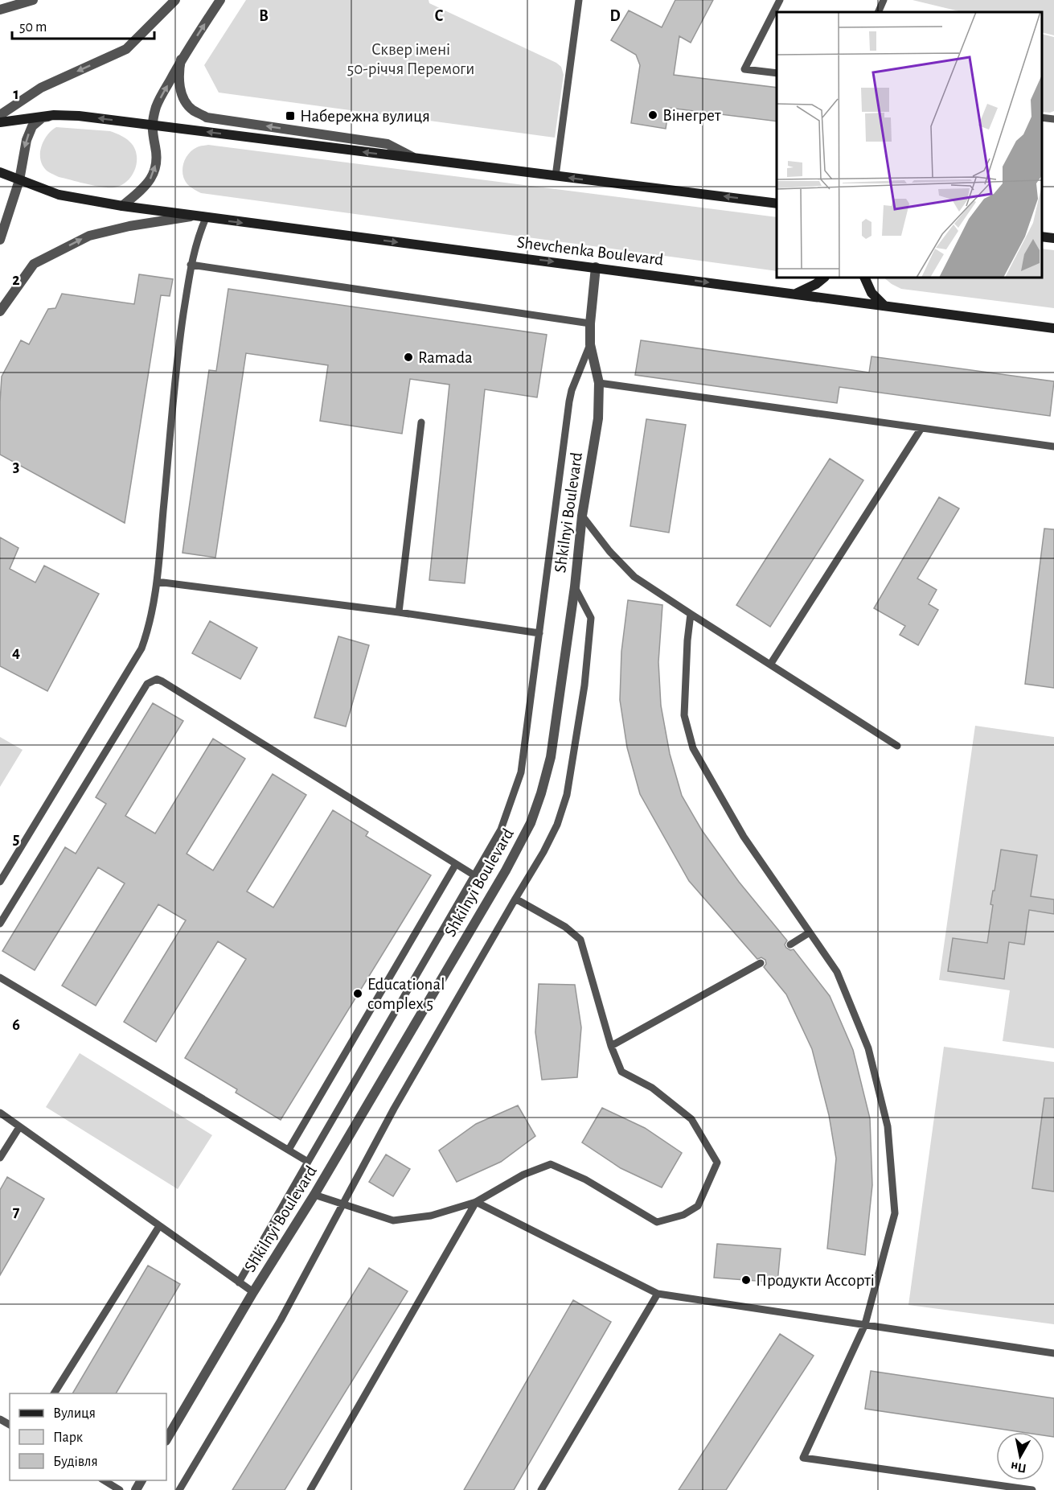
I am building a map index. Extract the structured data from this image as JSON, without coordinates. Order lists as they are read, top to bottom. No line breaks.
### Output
{"streets":{"main road":["Shevchenka Boulevard"],"street":["Shkilnyi Boulevard"]},"crossings":[["Shevchenka Boulevard","Shkilnyi Boulevard"]],"parks":["Сквер імені 50-річчя Перемоги"],"places":{"other":["Вінегрет","Ramada","Educational complex 5","Продукти Ассорті"],"transit":["Набережна вулиця"]},"legend":["Вулиця","Парк","Будівля"],"scale_bar":"50 m","north":"bottom","grid":{"columns":["B","C","D"],"rows":["1","2","3","4","5","6","7"]}}
